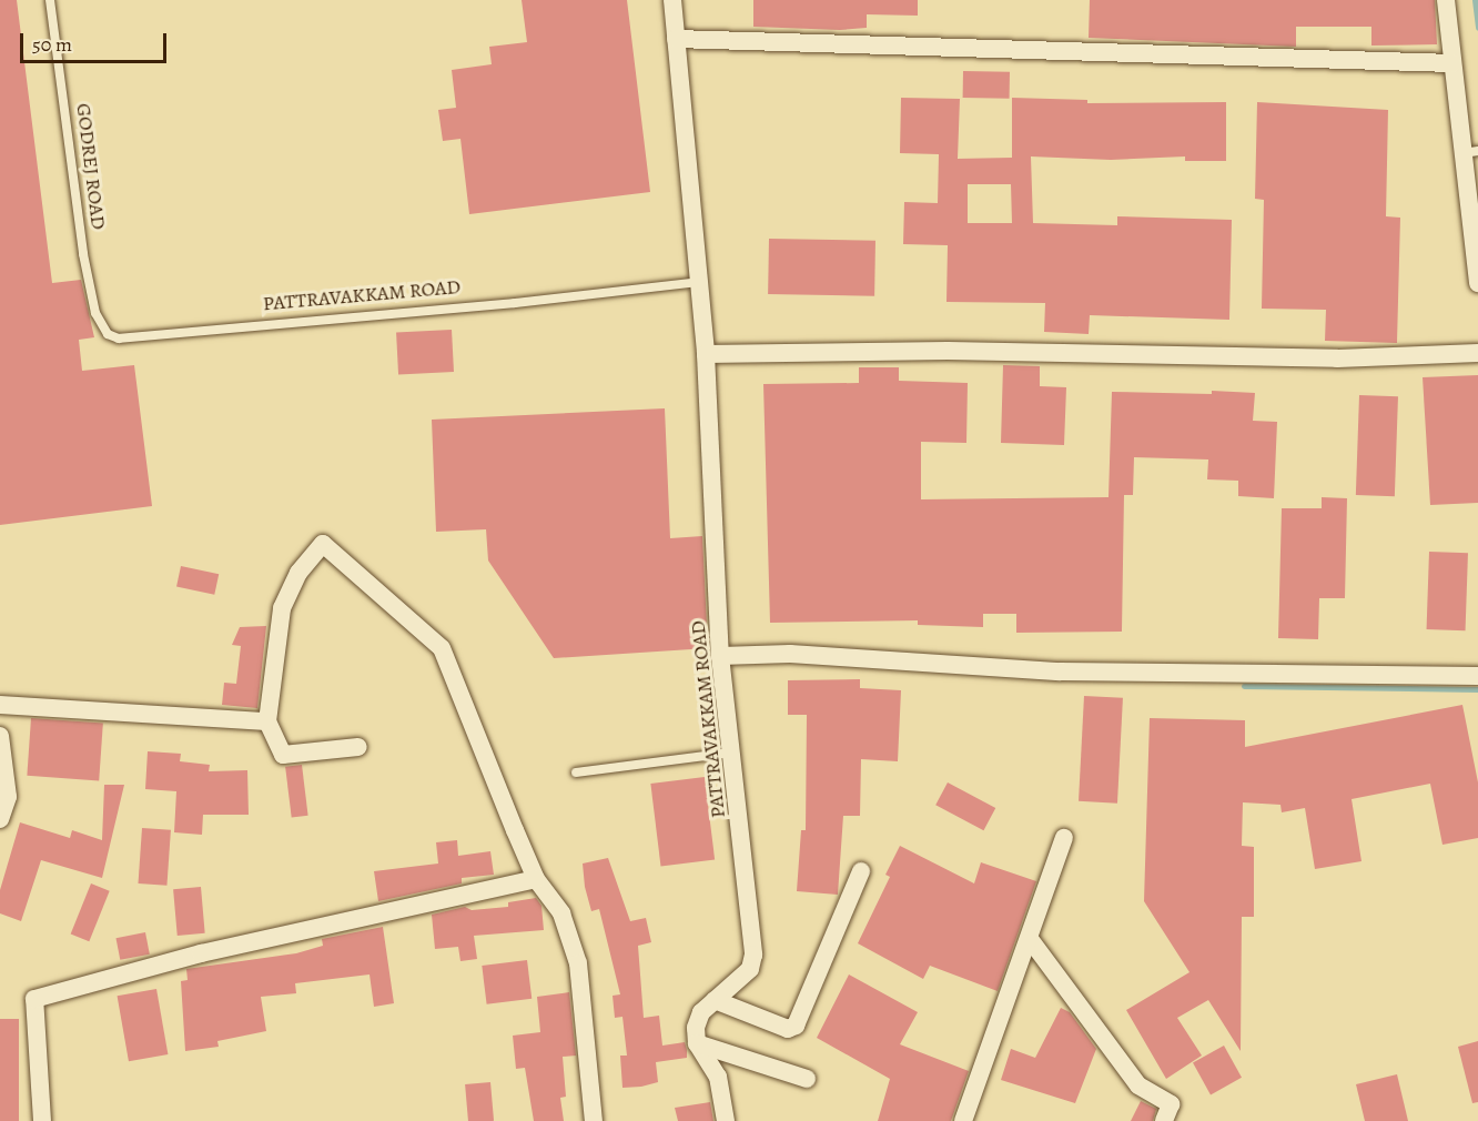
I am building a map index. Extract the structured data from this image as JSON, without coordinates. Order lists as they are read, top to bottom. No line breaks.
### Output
{"streets":{"street":["PATTRAVAKKAM ROAD"],"lane":["GODREJ ROAD"]},"crossings":[["GODREJ ROAD","PATTRAVAKKAM ROAD"]],"scale_bar":"50 m"}
